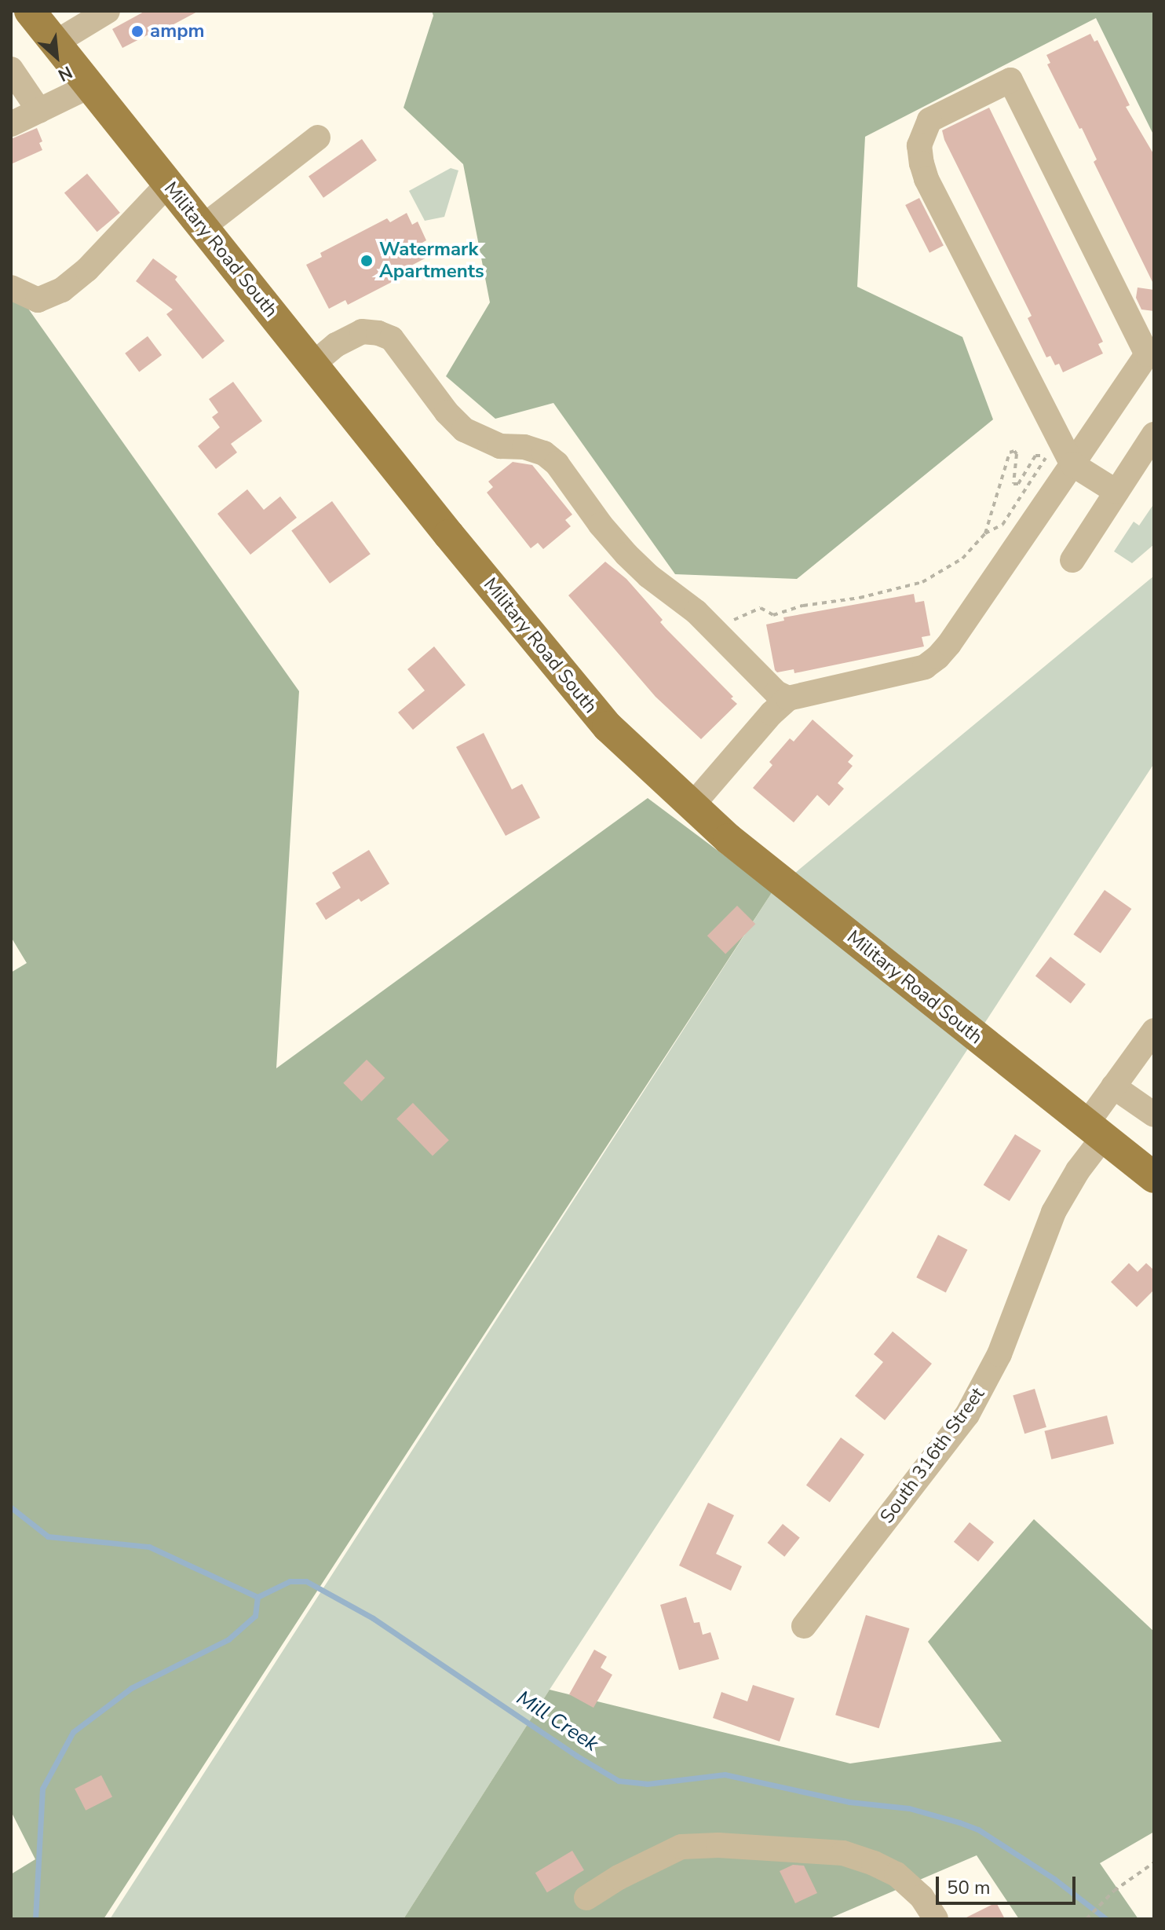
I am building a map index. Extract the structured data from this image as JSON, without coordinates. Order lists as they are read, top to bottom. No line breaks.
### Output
{"streets":{"main road":["Military Road South"],"street":["South 316th Street"]},"crossings":[["Military Road South","South 316th Street"]],"water":["Mill Creek"],"places":["ampm","Watermark Apartments"],"scale_bar":"50 m","north":"bottom right"}
